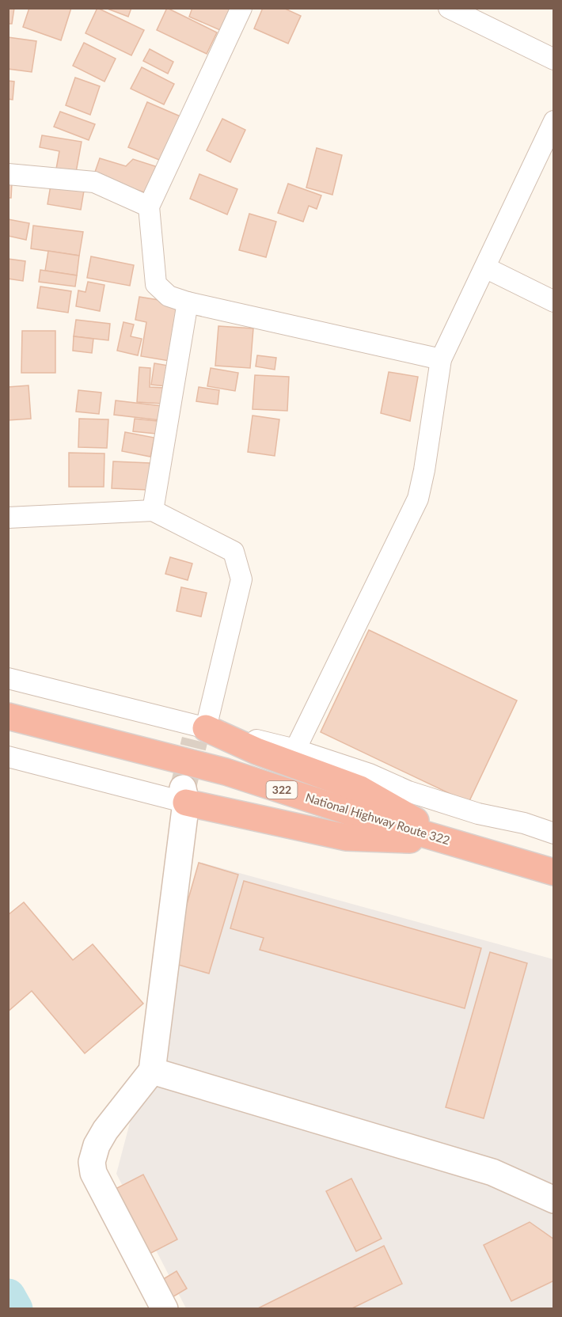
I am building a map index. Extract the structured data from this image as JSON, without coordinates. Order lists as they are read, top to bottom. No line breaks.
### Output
{"streets":{"highway":["322","National Highway Route 322"]}}
